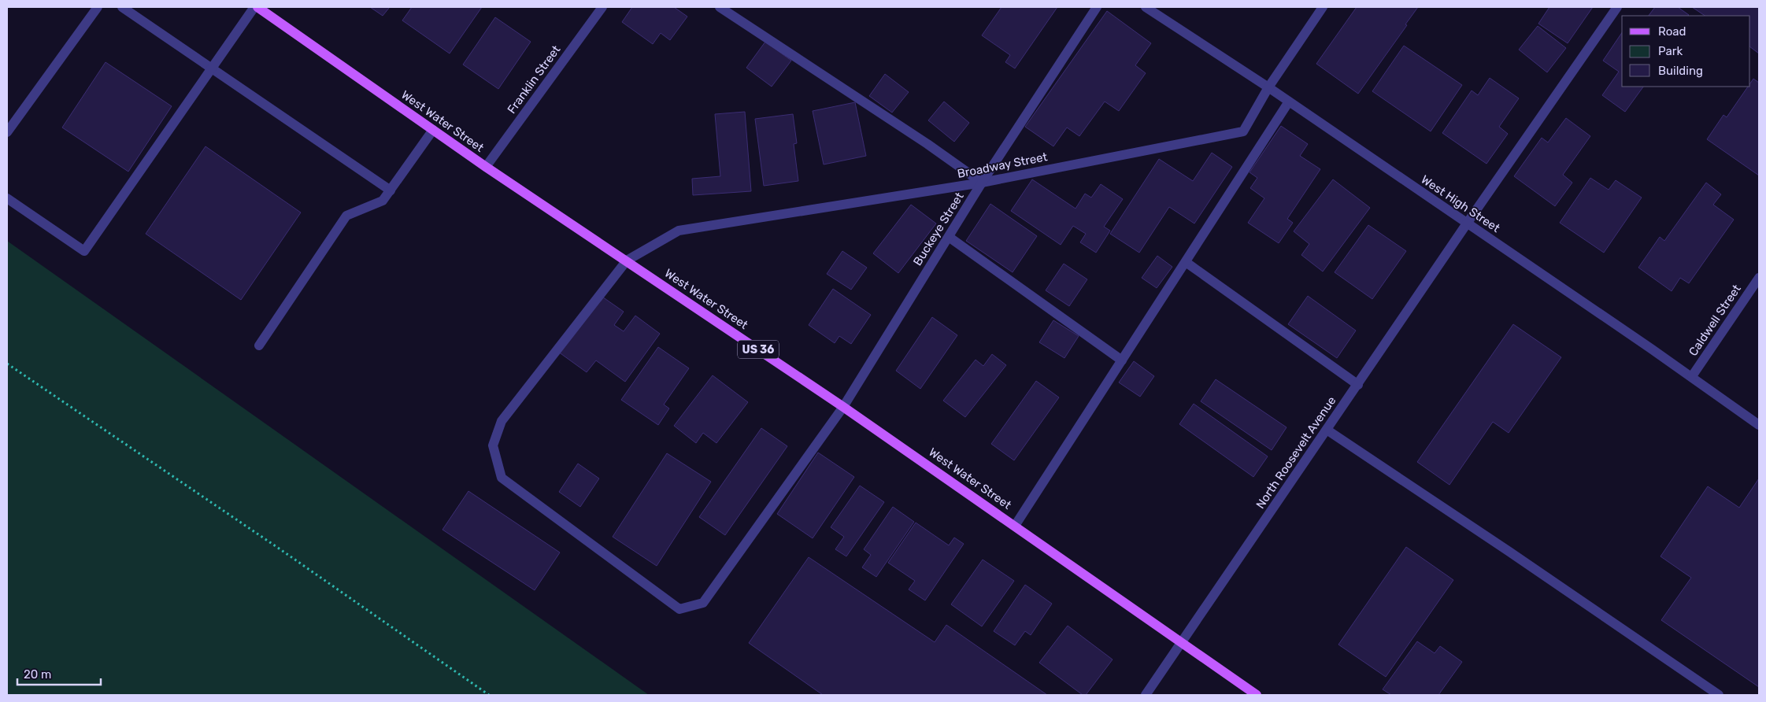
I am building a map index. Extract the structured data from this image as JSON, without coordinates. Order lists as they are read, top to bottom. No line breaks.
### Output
{"streets":{"main road":["West Water Street","US 36"],"street":["Franklin Street","Broadway Street","West High Street","Buckeye Street","Caldwell Street","North Roosevelt Avenue"]},"crossings":[["Franklin Street","West Water Street"],["West Water Street","Broadway Street"],["West Water Street","Buckeye Street"],["West Water Street","North Roosevelt Avenue"],["Broadway Street","West High Street"],["Broadway Street","Buckeye Street"],["West High Street","Caldwell Street"],["West High Street","North Roosevelt Avenue"]],"legend":["Road","Park","Building"],"scale_bar":"20 m"}
